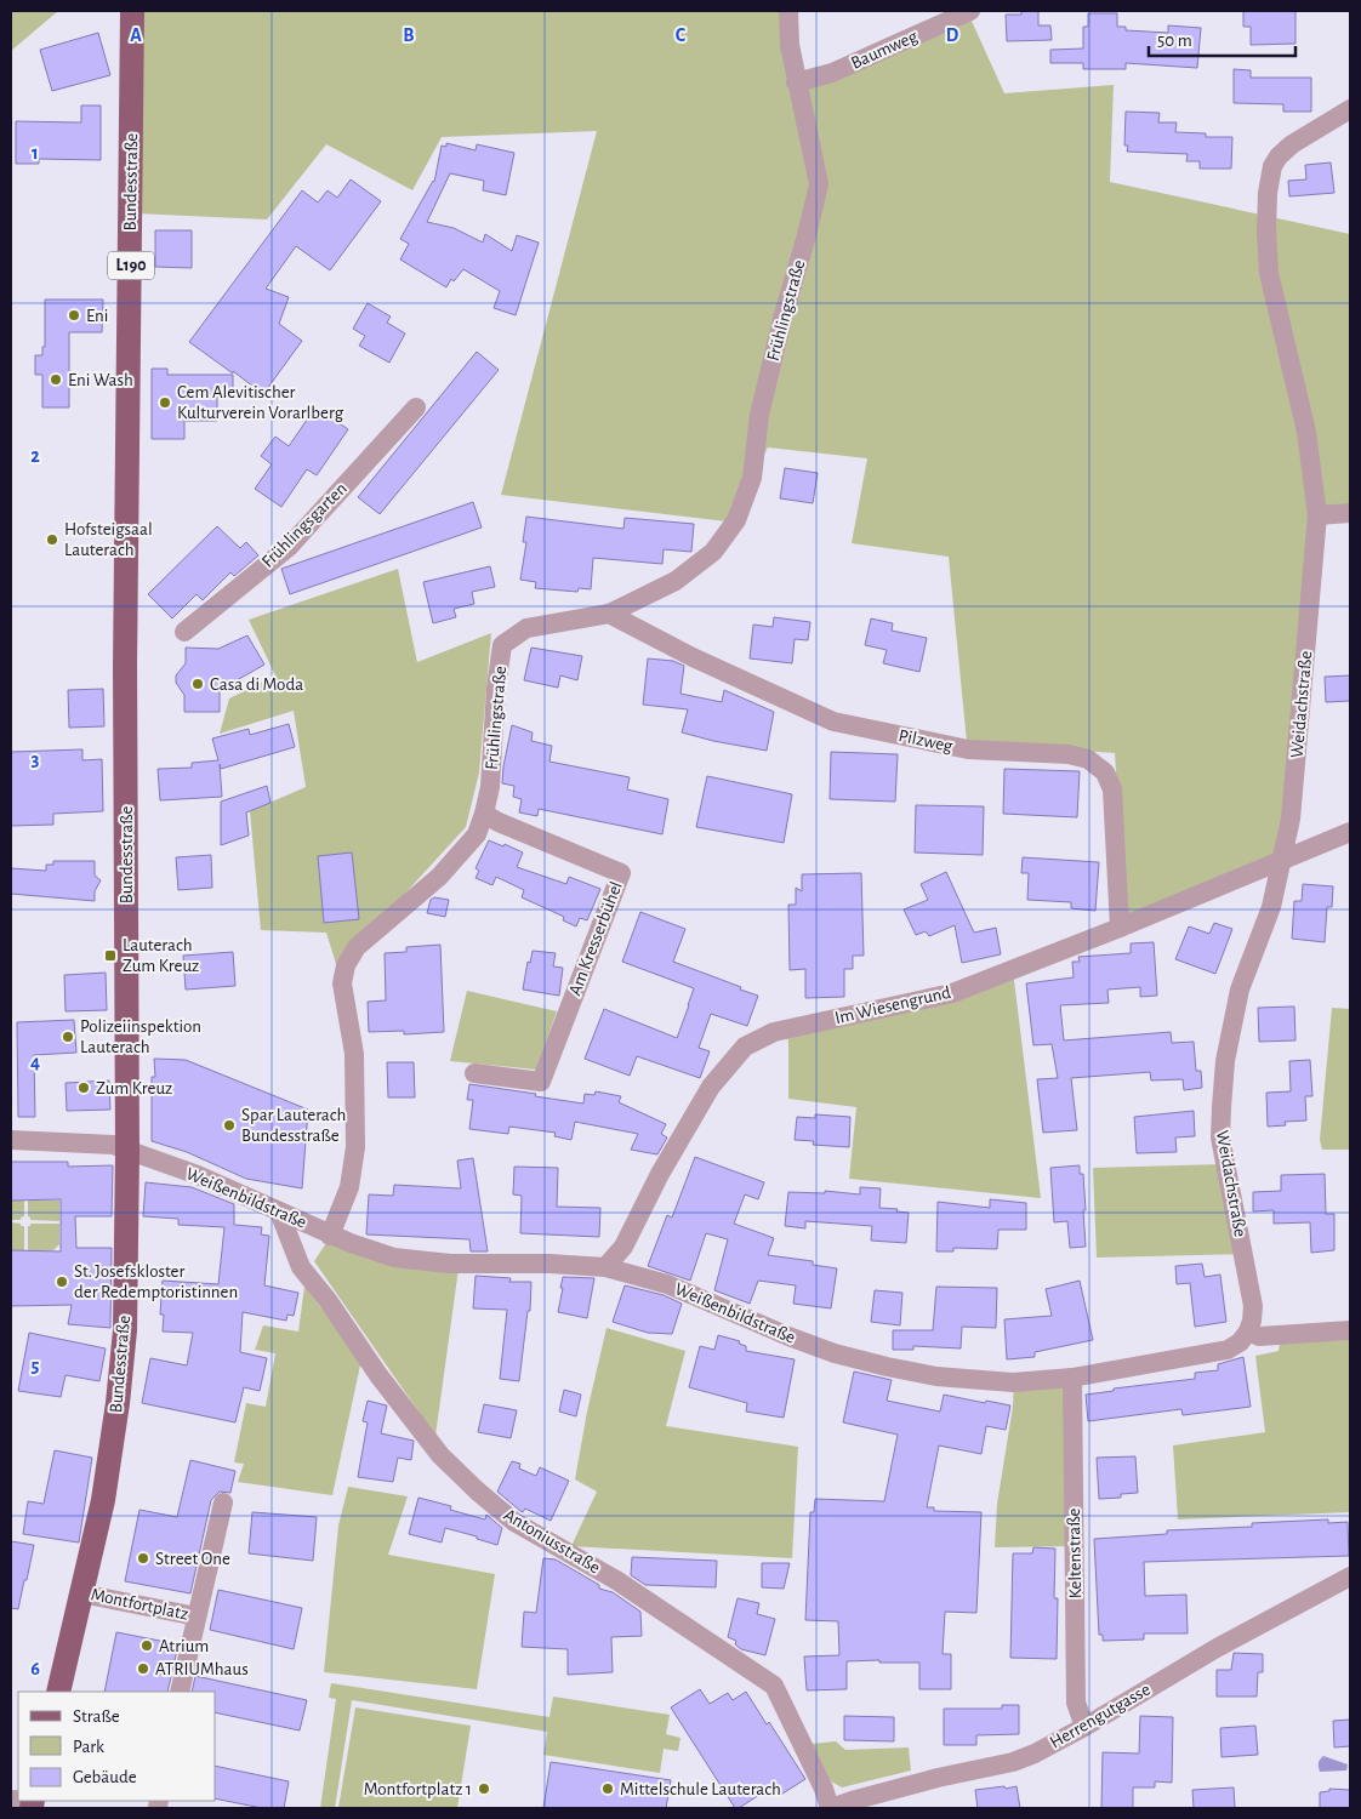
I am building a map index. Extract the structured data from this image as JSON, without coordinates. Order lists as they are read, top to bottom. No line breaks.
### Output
{"streets":{"main road":["Bundesstraße","L190"],"street":["Baumweg","Frühlingstraße","Frühlingsgarten","Weidachstraße","Pilzweg","Am Kresserbühel","Im Wiesengrund","Weißenbildstraße","Antoniusstraße","Keltenstraße","Montfortplatz","Herrengutgasse"]},"crossings":[["Baumweg","Frühlingstraße"],["Bundesstraße","Weißenbildstraße"],["Bundesstraße","Montfortplatz"],["Frühlingstraße","Pilzweg"],["Frühlingstraße","Am Kresserbühel"],["Frühlingstraße","Weißenbildstraße"],["Weidachstraße","Im Wiesengrund"],["Weidachstraße","Weißenbildstraße"],["Pilzweg","Im Wiesengrund"],["Im Wiesengrund","Weißenbildstraße"],["Weißenbildstraße","Antoniusstraße"],["Weißenbildstraße","Keltenstraße"],["Antoniusstraße","Herrengutgasse"],["Keltenstraße","Herrengutgasse"]],"places":{"other":["Eni","Eni Wash","Cem Alevitischer Kulturverein Vorarlberg","Hofsteigsaal Lauterach","Casa di Moda","Polizeiinspektion Lauterach","Zum Kreuz","Spar Lauterach Bundesstraße","St. Josefskloster der Redemptoristinnen","Street One","Atrium","ATRIUMhaus","Montfortplatz 1","Mittelschule Lauterach"],"transit":["Lauterach Zum Kreuz"]},"legend":["Straße","Park","Gebäude"],"scale_bar":"50 m","grid":{"columns":["A","B","C","D"],"rows":["1","2","3","4","5","6"]}}
